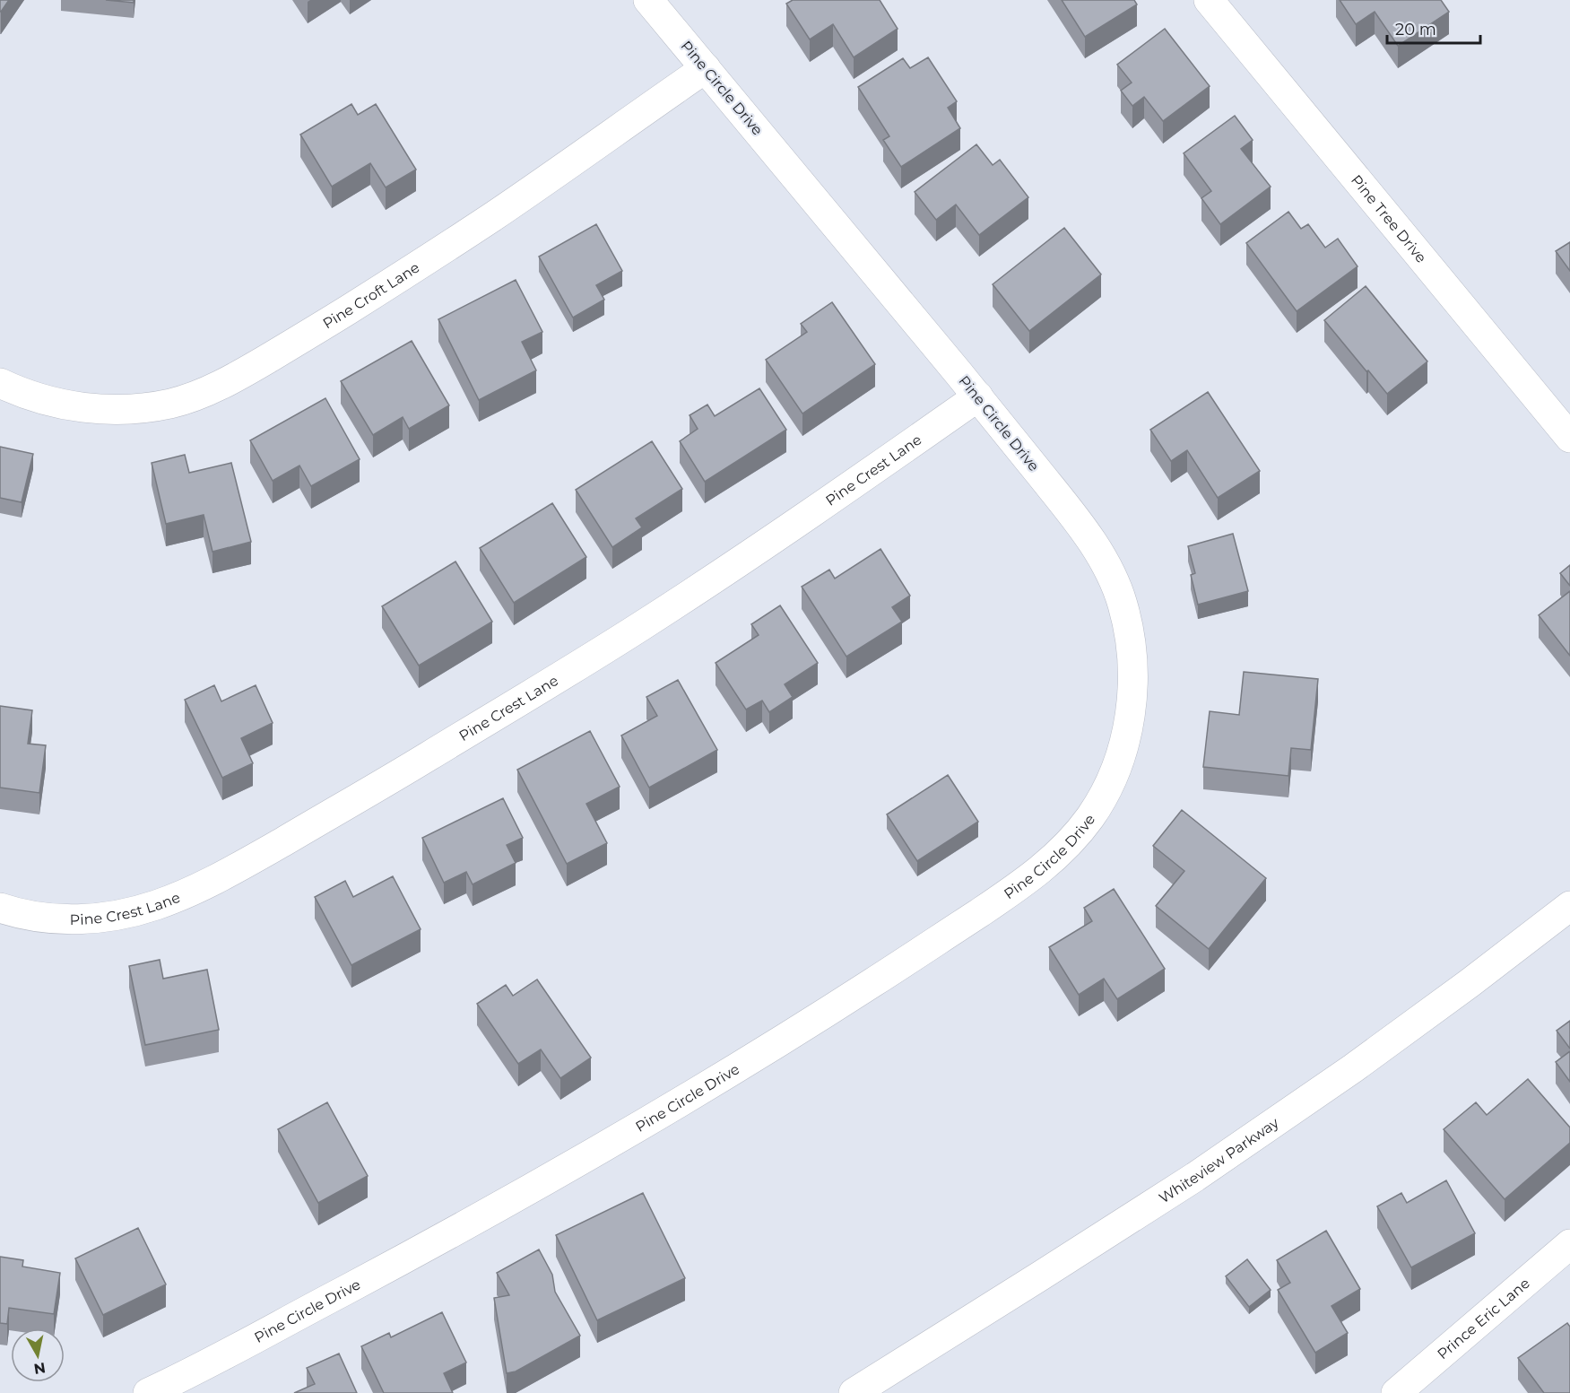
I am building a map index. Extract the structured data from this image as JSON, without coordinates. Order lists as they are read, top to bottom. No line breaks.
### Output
{"streets":{"street":["Pine Circle Drive","Pine Tree Drive","Pine Croft Lane","Pine Crest Lane","Whiteview Parkway","Prince Eric Lane"]},"crossings":[["Pine Circle Drive","Pine Croft Lane"],["Pine Circle Drive","Pine Crest Lane"]],"scale_bar":"20 m","north":"bottom"}
